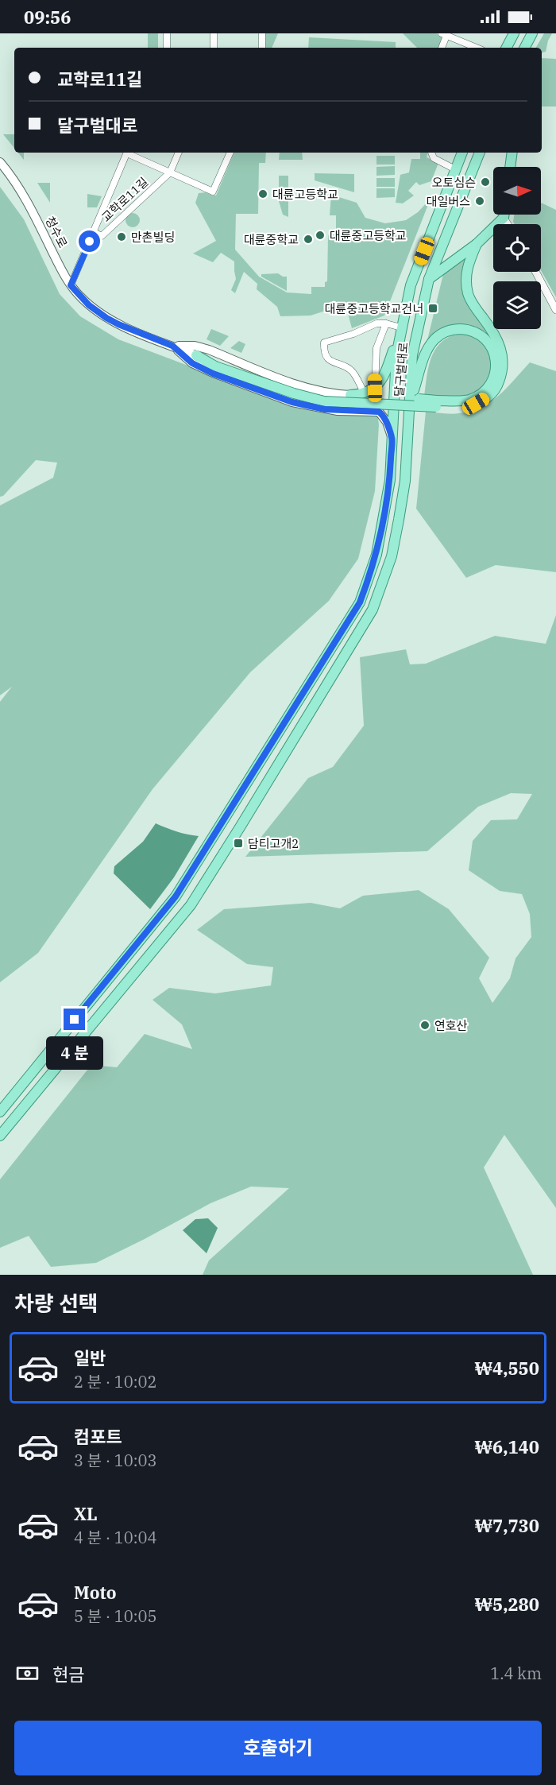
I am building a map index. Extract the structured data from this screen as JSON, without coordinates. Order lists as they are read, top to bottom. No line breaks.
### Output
{"streets":{"main road":["청수로","달구벌대로"],"street":["교학로11길"]},"crossings":[["교학로11길","청수로"]],"places":{"other":["오토심슨","대륜고등학교","대일버스","대륜중고등학교","만촌빌딩","대륜중학교","연호산"],"transit":["대륜중고등학교건너","담티고개2"]},"north":"right","page":{"status":"09:56","banner":["교학로11길","달구벌대로"],"bubble":"4 분","heading":"차량 선택","list":[{"name":"일반","note":"2 분 · 10:02","value":"₩4,550"},{"name":"컴포트","note":"3 분 · 10:03","value":"₩6,140"},{"name":"XL","note":"4 분 · 10:04","value":"₩7,730"},{"name":"Moto","note":"5 분 · 10:05","value":"₩5,280"}],"pay":["현금","1.4 km"],"buttons":"호출하기"}}
